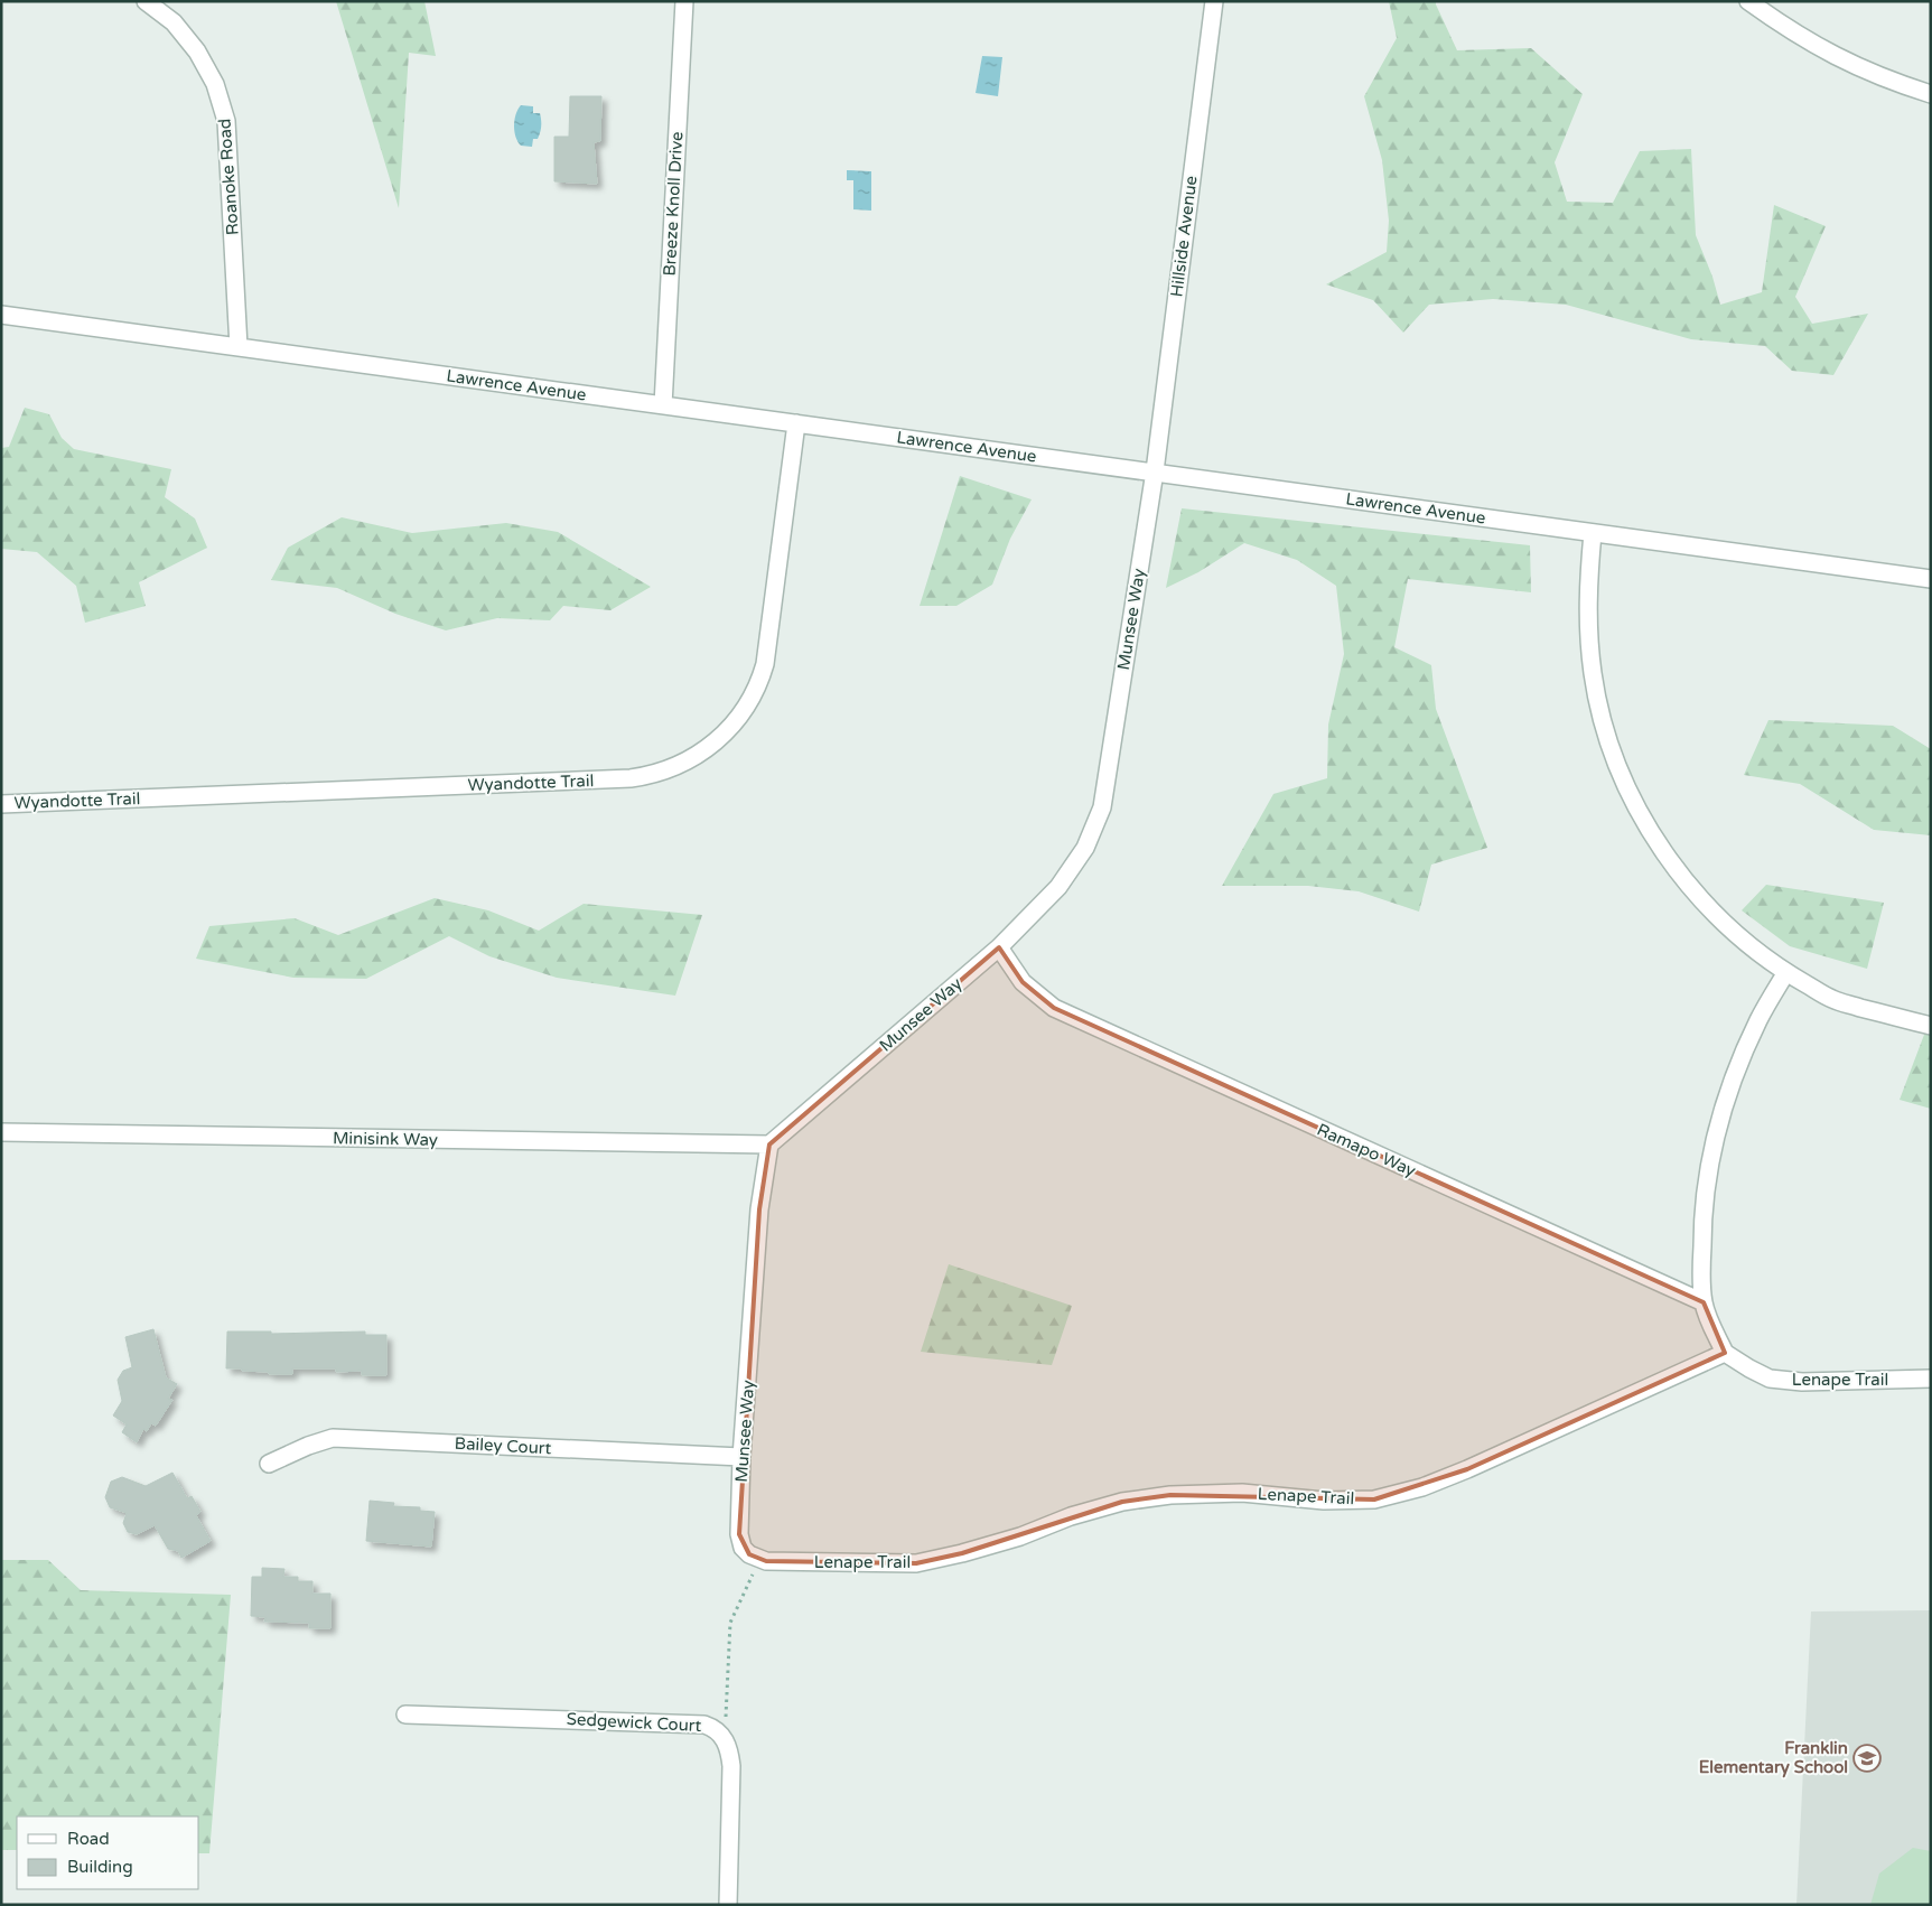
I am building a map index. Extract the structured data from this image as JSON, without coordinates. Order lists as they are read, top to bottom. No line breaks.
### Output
{"streets":{"street":["Roanoke Road","Breeze Knoll Drive","Hillside Avenue","Lawrence Avenue","Munsee Way","Wyandotte Trail","Minisink Way","Ramapo Way","Lenape Trail","Bailey Court","Sedgewick Court"]},"crossings":[["Roanoke Road","Lawrence Avenue"],["Breeze Knoll Drive","Lawrence Avenue"],["Hillside Avenue","Lawrence Avenue"],["Hillside Avenue","Munsee Way"],["Lawrence Avenue","Munsee Way"],["Lawrence Avenue","Wyandotte Trail"],["Munsee Way","Minisink Way"],["Munsee Way","Ramapo Way"],["Munsee Way","Lenape Trail"],["Munsee Way","Bailey Court"]],"places":{"school or university":["Franklin Elementary School"]},"legend":["Road","Building"]}
